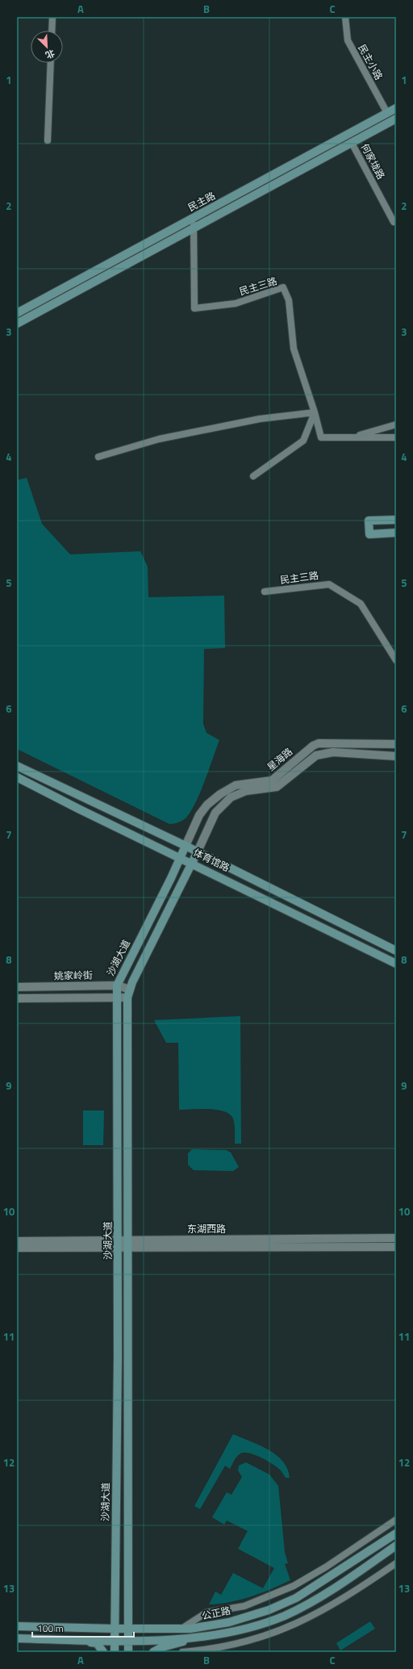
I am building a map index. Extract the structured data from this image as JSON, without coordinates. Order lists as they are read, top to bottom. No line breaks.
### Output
{"streets":{"main road":["民主路","体育馆路","沙湖大道","公正路"],"street":["民主小路","何家垅路","民主三路","星海路","姚家岭街","东湖西路"]},"crossings":[["民主小路","民主路"],["何家垅路","民主路"],["民主路","民主三路"],["星海路","体育馆路"],["星海路","沙湖大道"],["体育馆路","沙湖大道"],["沙湖大道","姚家岭街"],["沙湖大道","东湖西路"],["沙湖大道","公正路"]],"scale_bar":"100 m","north":"bottom right","grid":{"columns":["A","B","C"],"rows":["1","2","3","4","5","6","7","8","9","10","11","12","13"]}}
